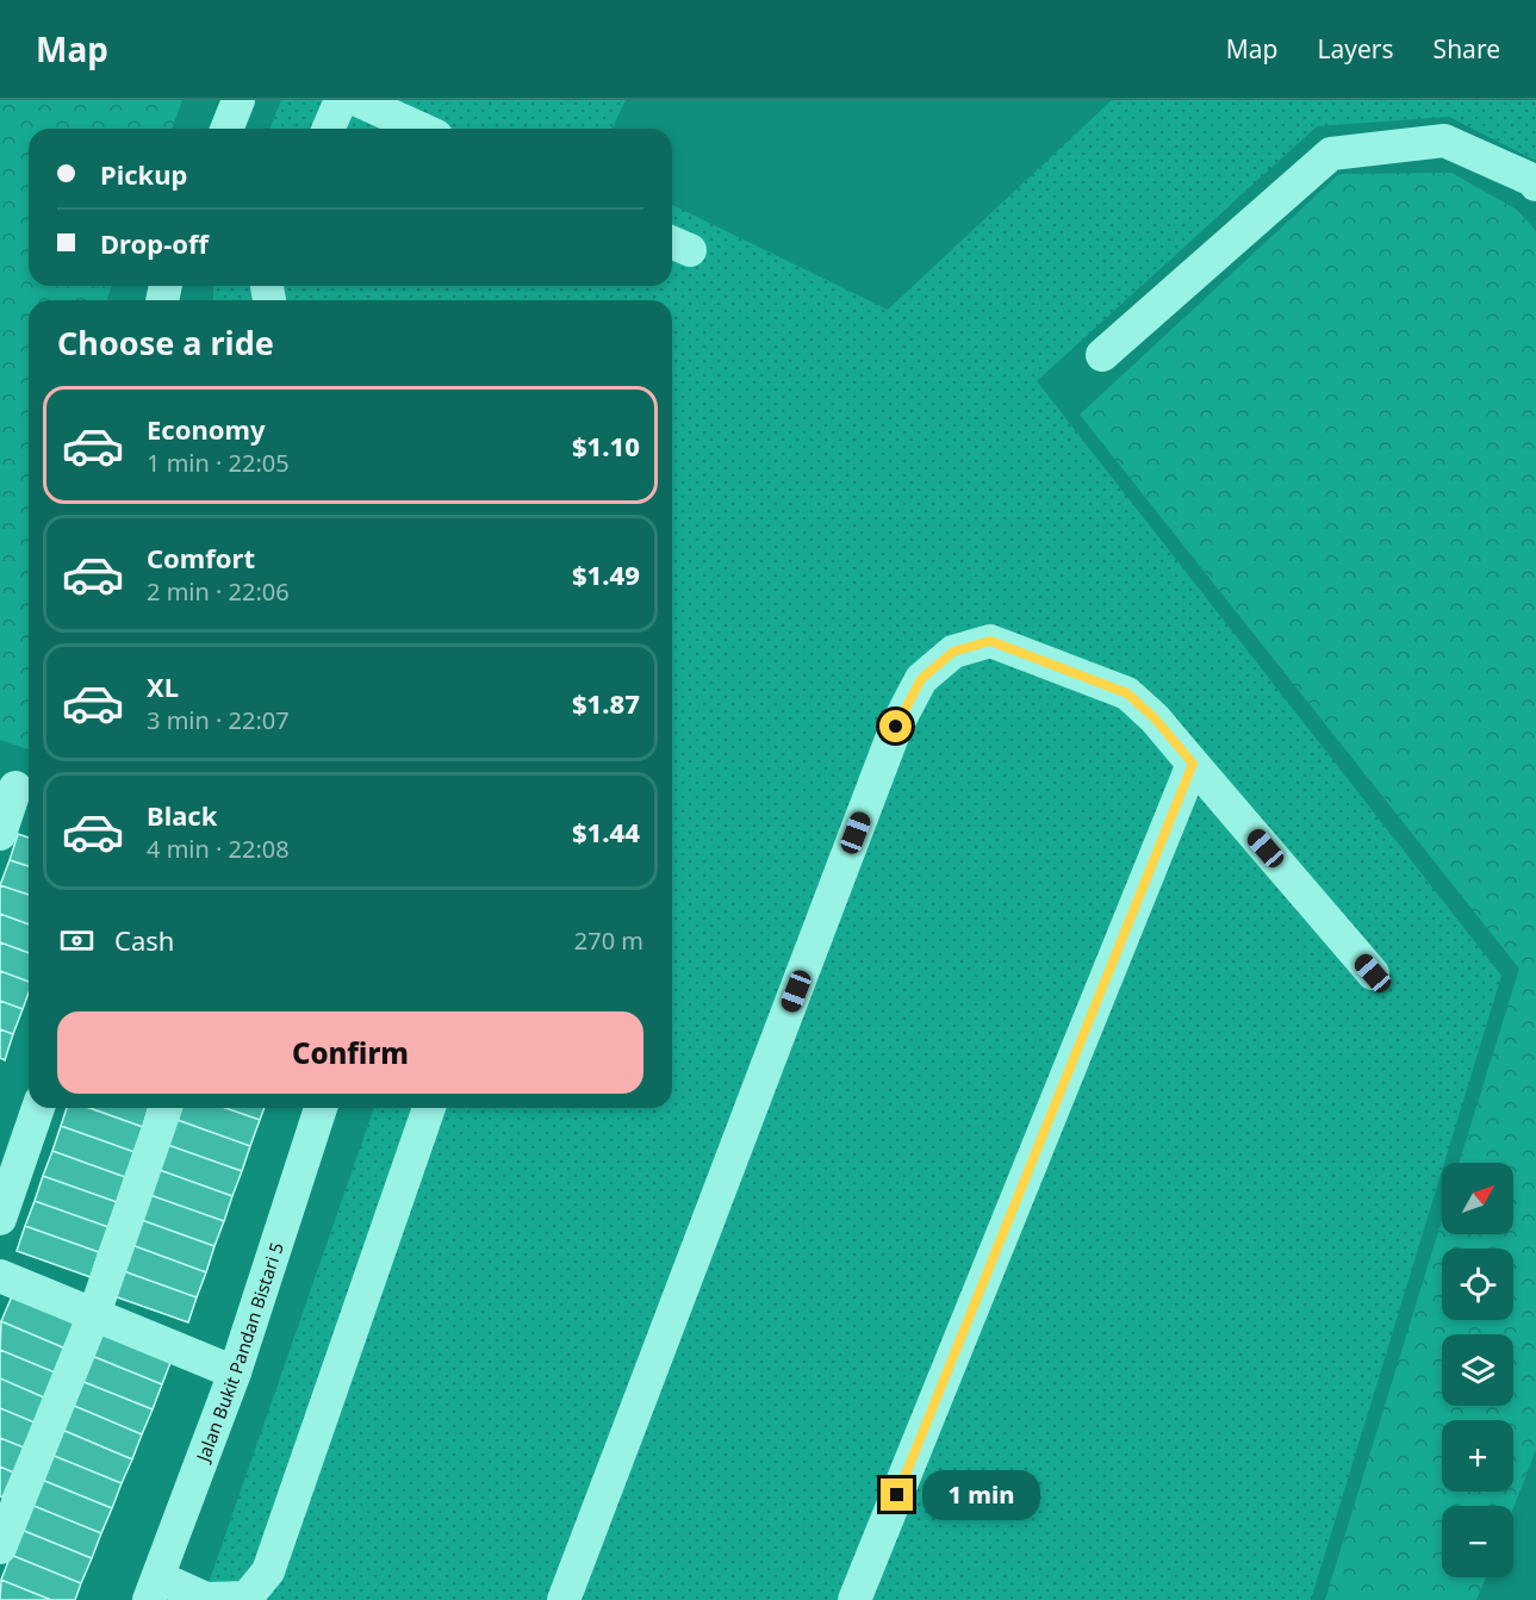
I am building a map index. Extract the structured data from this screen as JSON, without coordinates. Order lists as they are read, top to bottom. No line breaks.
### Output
{"streets":{"street":["Jalan Bukit Pandan Bistari 5"]},"north":"top right","page":{"header":"Map","nav":["Map","Layers","Share"],"banner":["Pickup","Drop-off"],"heading":"Choose a ride","list":[{"name":"Economy","note":"1 min · 22:05","value":"$1.10"},{"name":"Comfort","note":"2 min · 22:06","value":"$1.49"},{"name":"XL","note":"3 min · 22:07","value":"$1.87"},{"name":"Black","note":"4 min · 22:08","value":"$1.44"}],"pay":["Cash","270 m"],"buttons":"Confirm","map_buttons":["+","−"],"bubble":"1 min"}}
